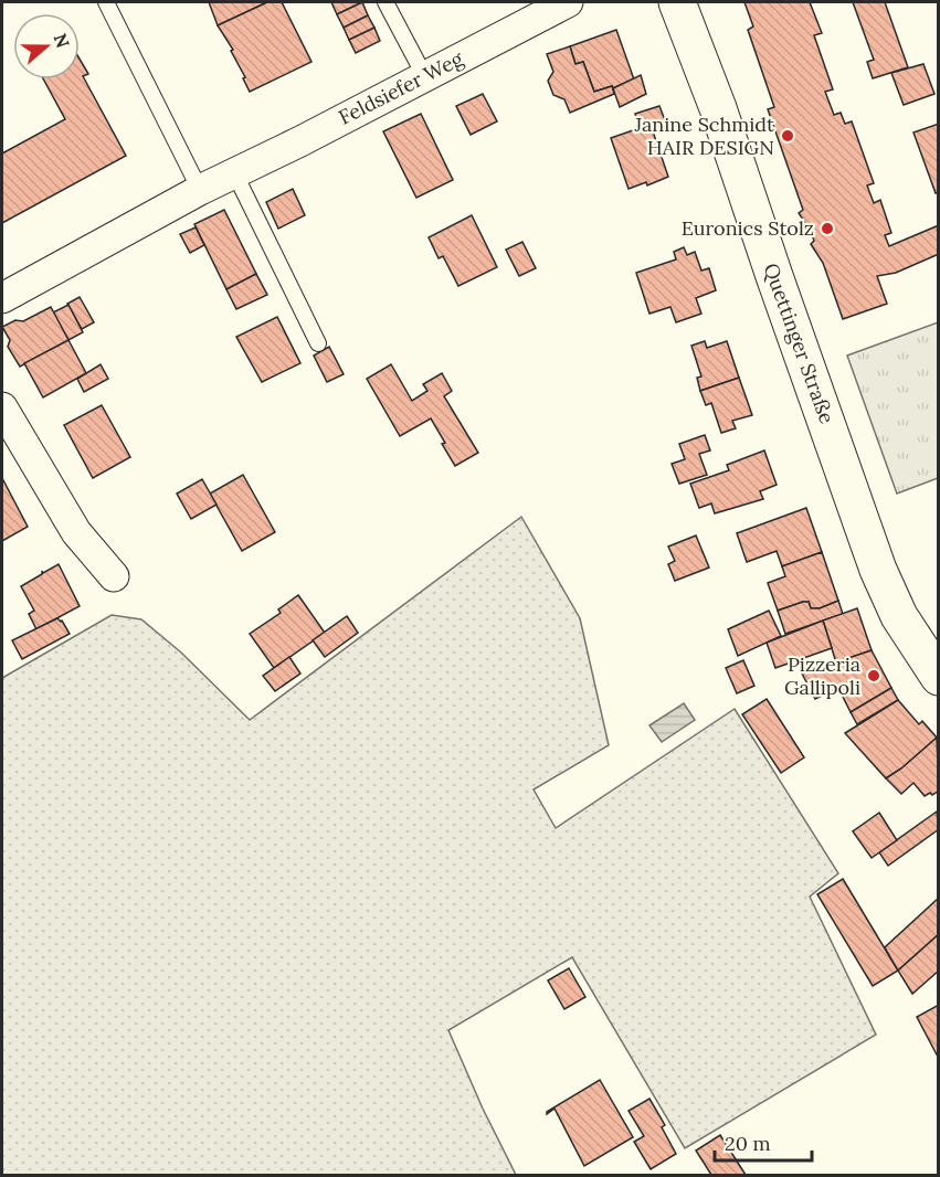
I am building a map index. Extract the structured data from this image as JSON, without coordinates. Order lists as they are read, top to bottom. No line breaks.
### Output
{"streets":{"street":["Feldsiefer Weg","Quettinger Straße"]},"places":["Janine Schmidt HAIR DESIGN","Euronics Stolz","Pizzeria Gallipoli"],"scale_bar":"20 m","north":"right"}
